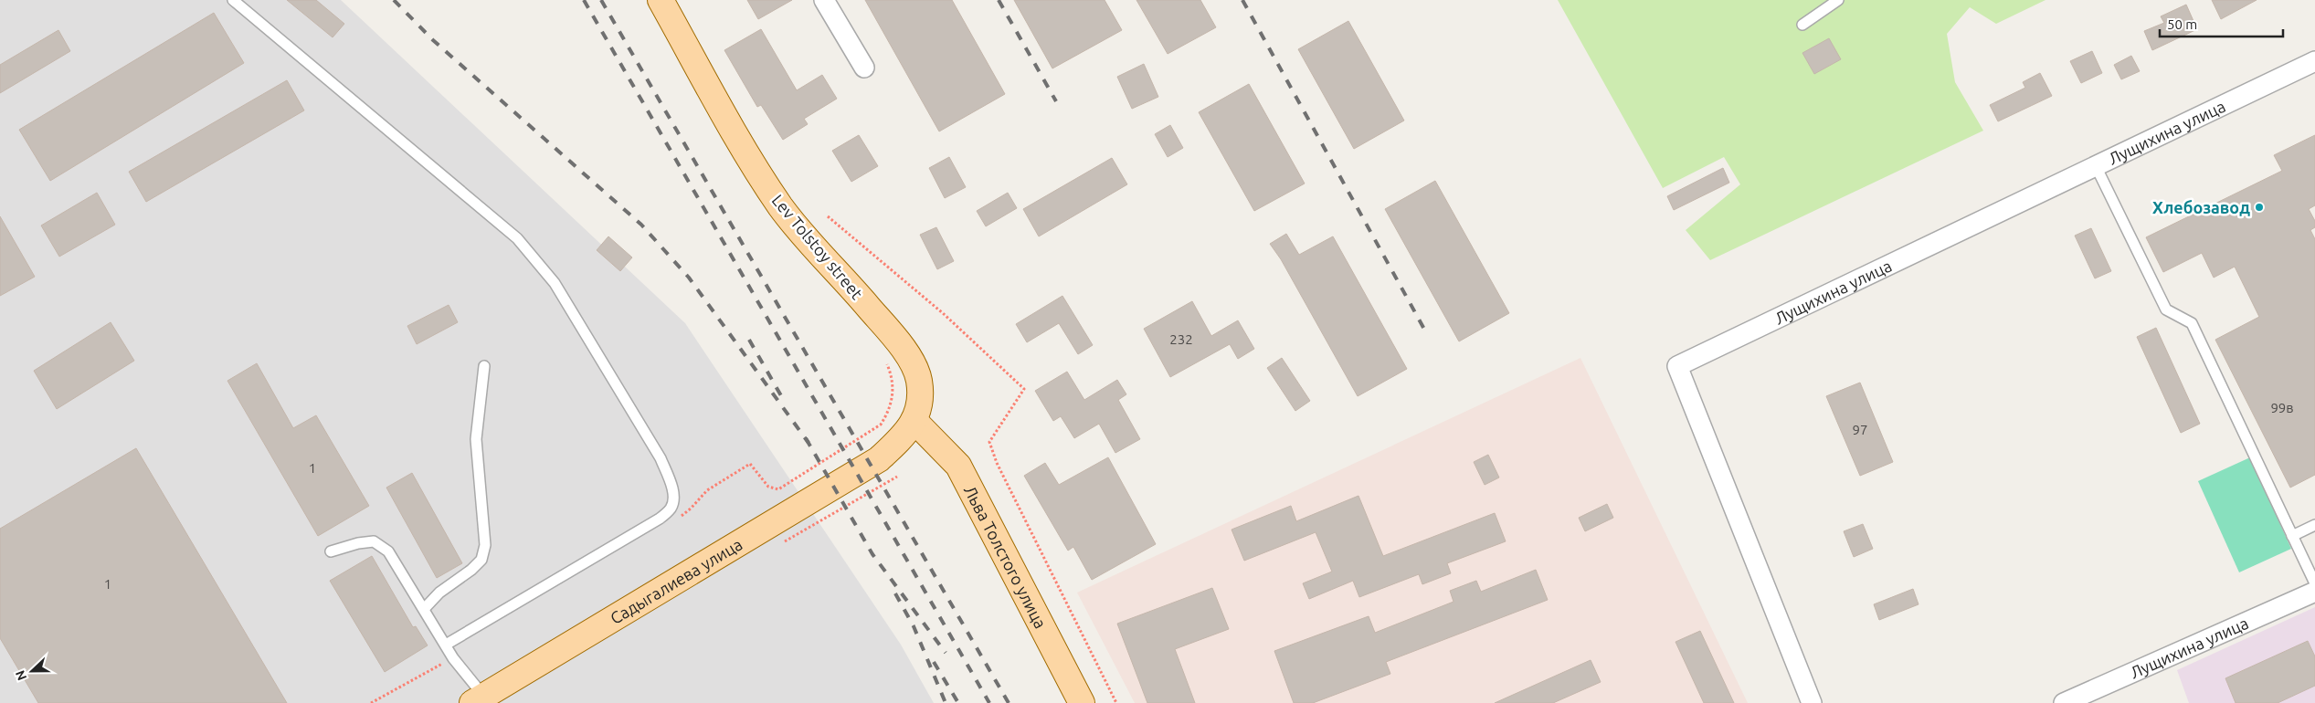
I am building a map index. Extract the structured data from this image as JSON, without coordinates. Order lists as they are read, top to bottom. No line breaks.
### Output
{"streets":{"main road":["Lev Tolstoy street","Льва Толстого улица","Садыгалиева улица"],"street":["Лущихина улица"]},"crossings":[["Lev Tolstoy street","Льва Толстого улица"],["Lev Tolstoy street","Садыгалиева улица"],["Льва Толстого улица","Садыгалиева улица"]],"places":["Хлебозавод"],"house_numbers":["232","99в","97","1","1"],"scale_bar":"50 m","north":"left"}
